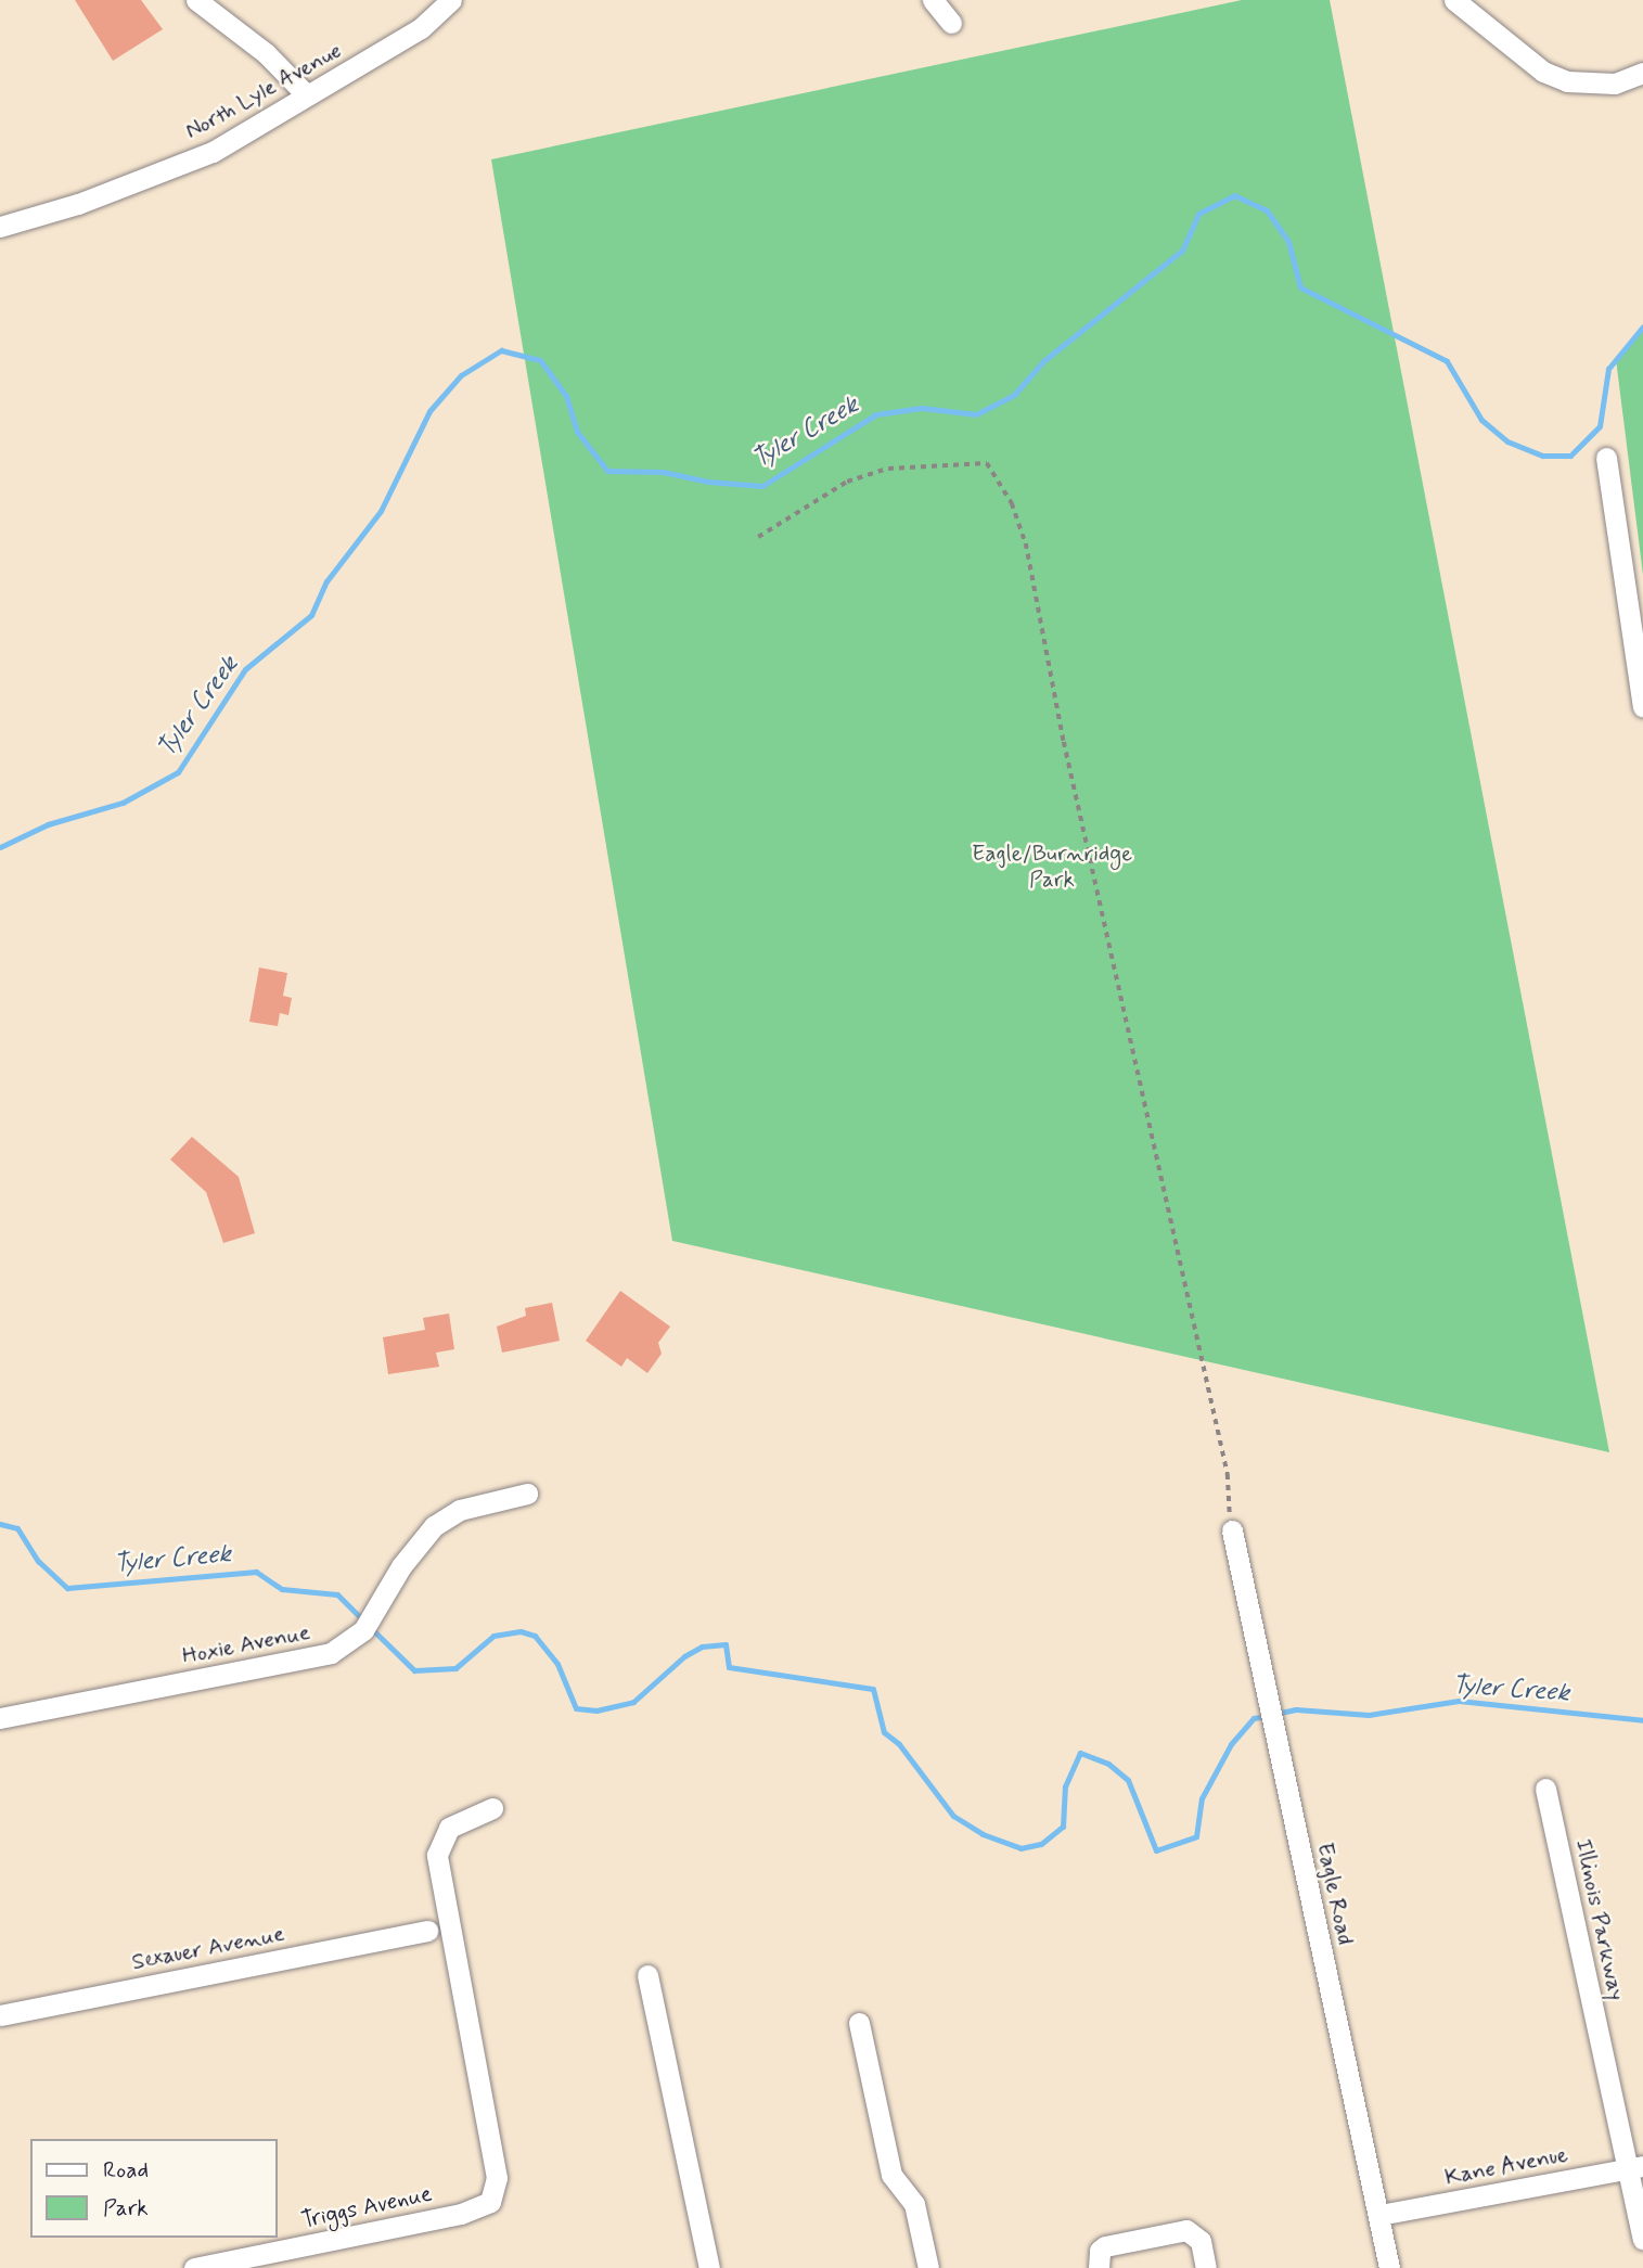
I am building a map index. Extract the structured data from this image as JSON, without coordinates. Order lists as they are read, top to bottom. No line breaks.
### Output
{"streets":{"street":["North Lyle Avenue","Hoxie Avenue","Eagle Road","Illinois Parkway","Sexauer Avenue","Kane Avenue","Triggs Avenue"]},"crossings":[["Eagle Road","Kane Avenue"],["Illinois Parkway","Kane Avenue"]],"water":["Tyler Creek"],"parks":["Eagle/Burnridge Park"],"legend":["Road","Park"]}
